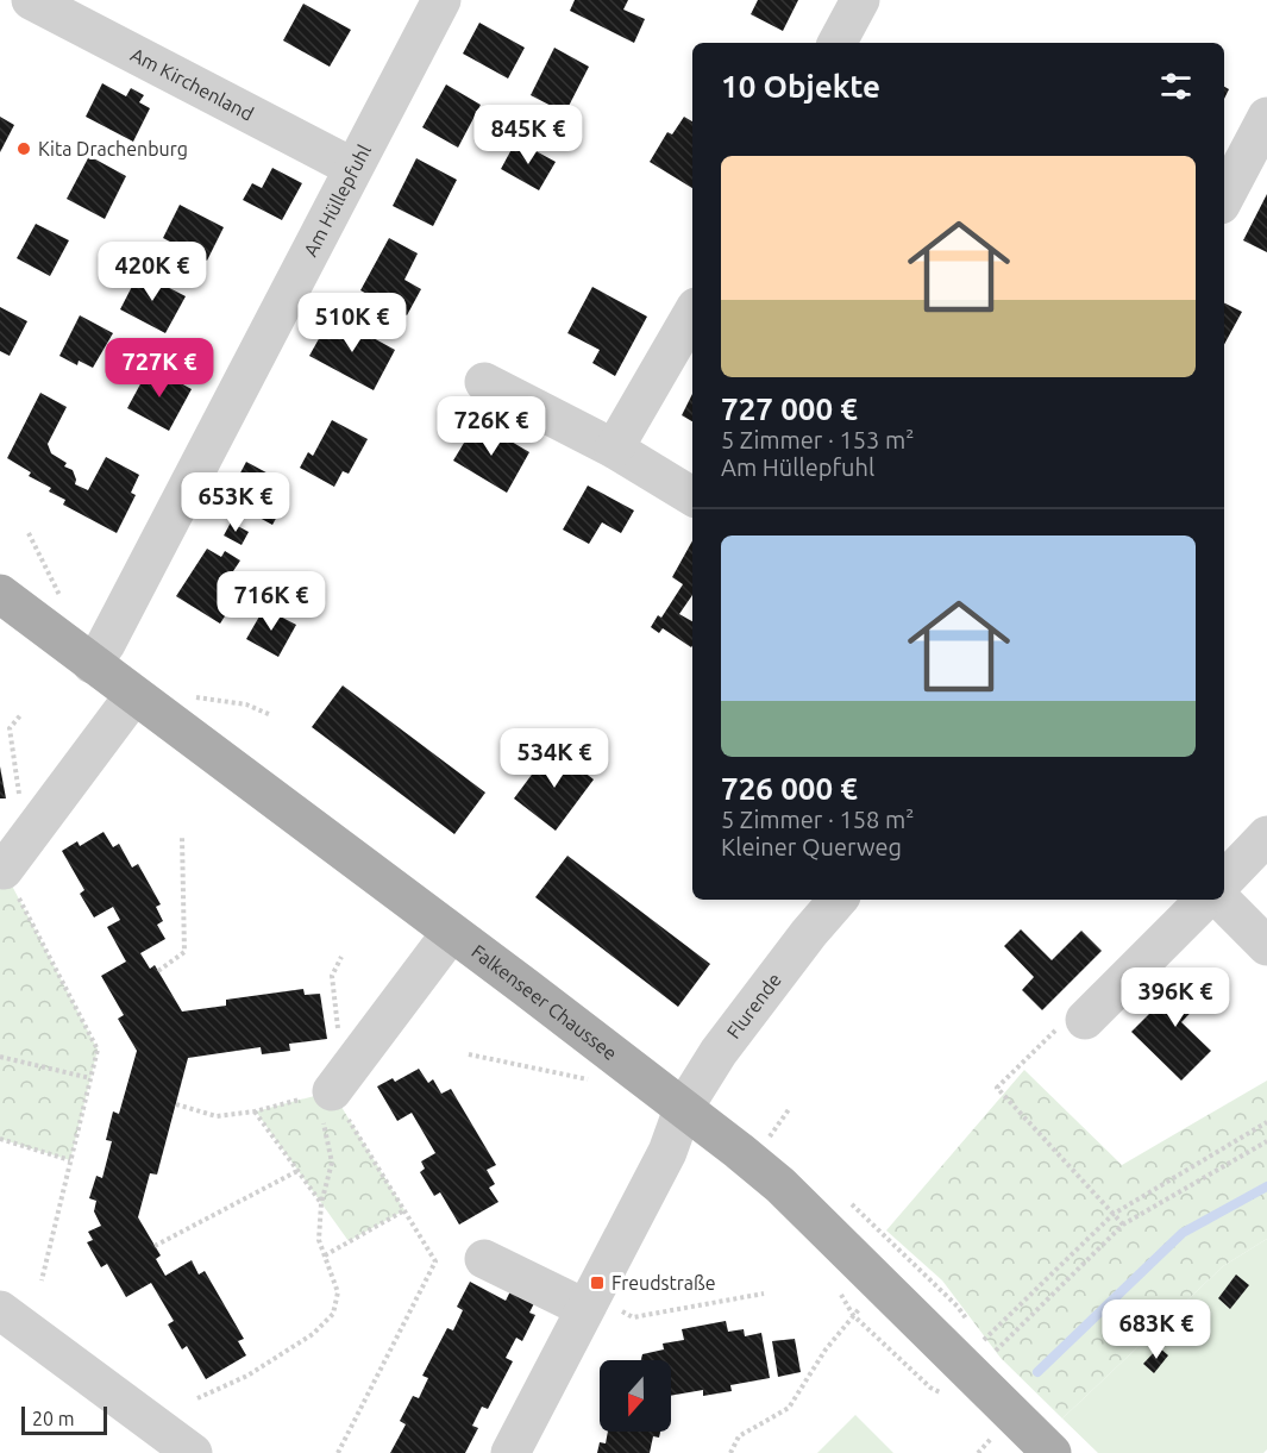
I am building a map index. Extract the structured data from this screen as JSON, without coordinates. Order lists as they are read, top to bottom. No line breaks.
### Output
{"streets":{"main road":["Falkenseer Chaussee"],"street":["Am Kirchenland","Am Hüllepfuhl","Flurende"]},"crossings":[["Am Kirchenland","Am Hüllepfuhl"],["Am Hüllepfuhl","Falkenseer Chaussee"],["Falkenseer Chaussee","Flurende"]],"places":{"other":["Kita Drachenburg"],"transit":["Freudstraße"]},"scale_bar":"20 m","north":"bottom","page":{"heading":"10 Objekte","price":["845K €","420K €","510K €","727K €","726K €","653K €","716K €","534K €","396K €","683K €"],"list":[{"name":"727 000 €","note":"5 Zimmer · 153 m² · Am Hüllepfuhl"},{"name":"726 000 €","note":"5 Zimmer · 158 m² · Kleiner Querweg"}],"scale":"20 m"}}
